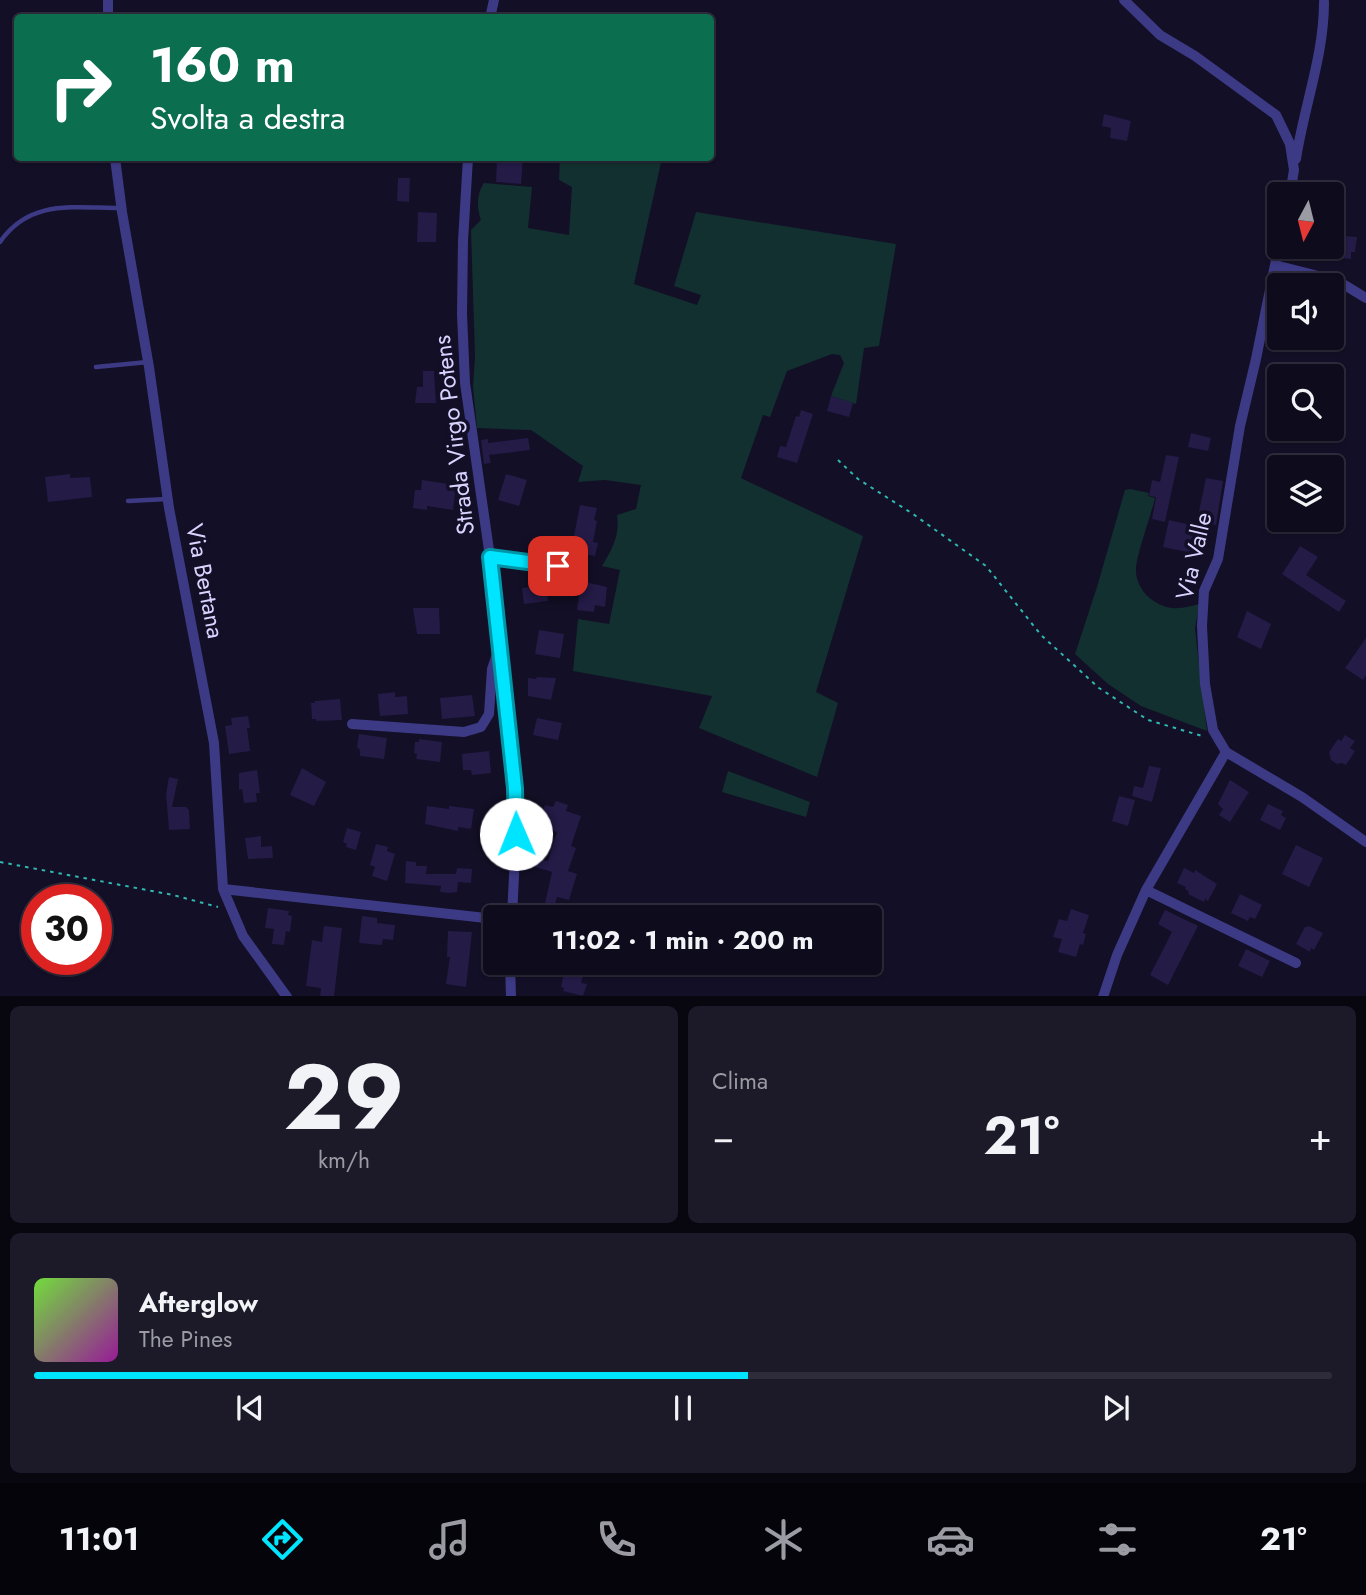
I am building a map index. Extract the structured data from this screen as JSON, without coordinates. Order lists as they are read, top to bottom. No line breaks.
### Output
{"streets":{"street":["Strada Virgo Potens","Via Valle","Via Bertana"]},"north":"bottom","page":{"turn":["160 m","Svolta a destra"],"limit":"30","trip":"11:02 · 1 min · 200 m","tile":[["29","km/h"],"Clima"],"heat":["−","21°","+"],"song":["Afterglow","The Pines"],"tabs":["11:01","21°"]}}
